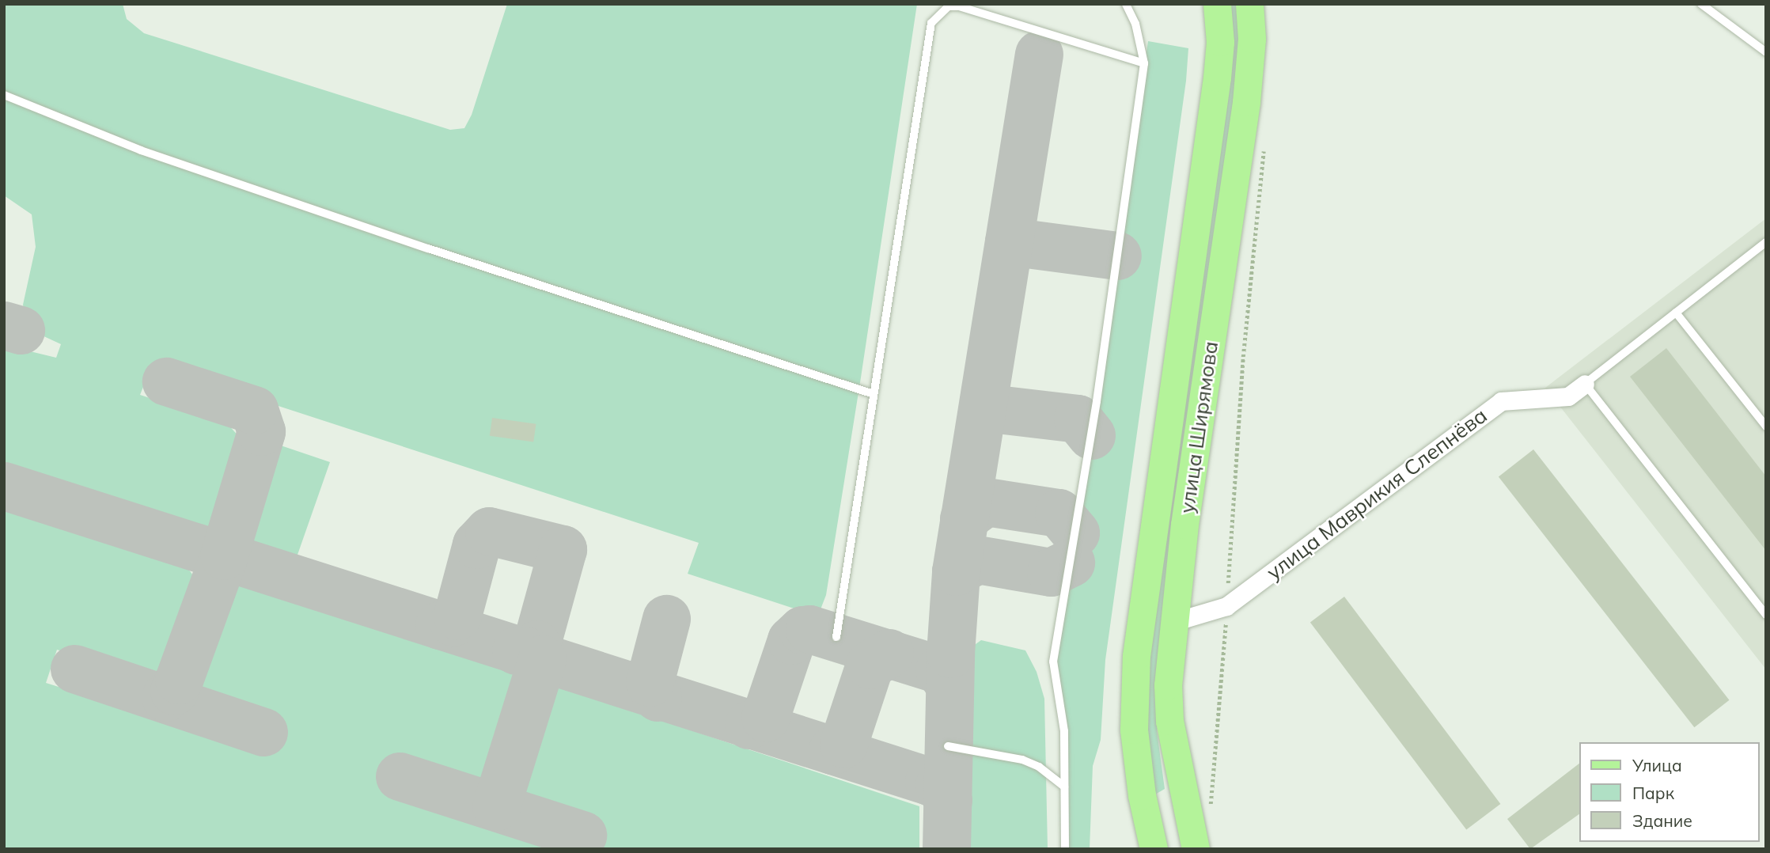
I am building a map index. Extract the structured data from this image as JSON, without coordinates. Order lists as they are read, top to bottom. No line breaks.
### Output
{"streets":{"main road":["улица Ширямова"],"street":["улица Маврикия Слепнёва"]},"crossings":[["улица Ширямова","улица Маврикия Слепнёва"]],"legend":["Улица","Парк","Здание"]}
